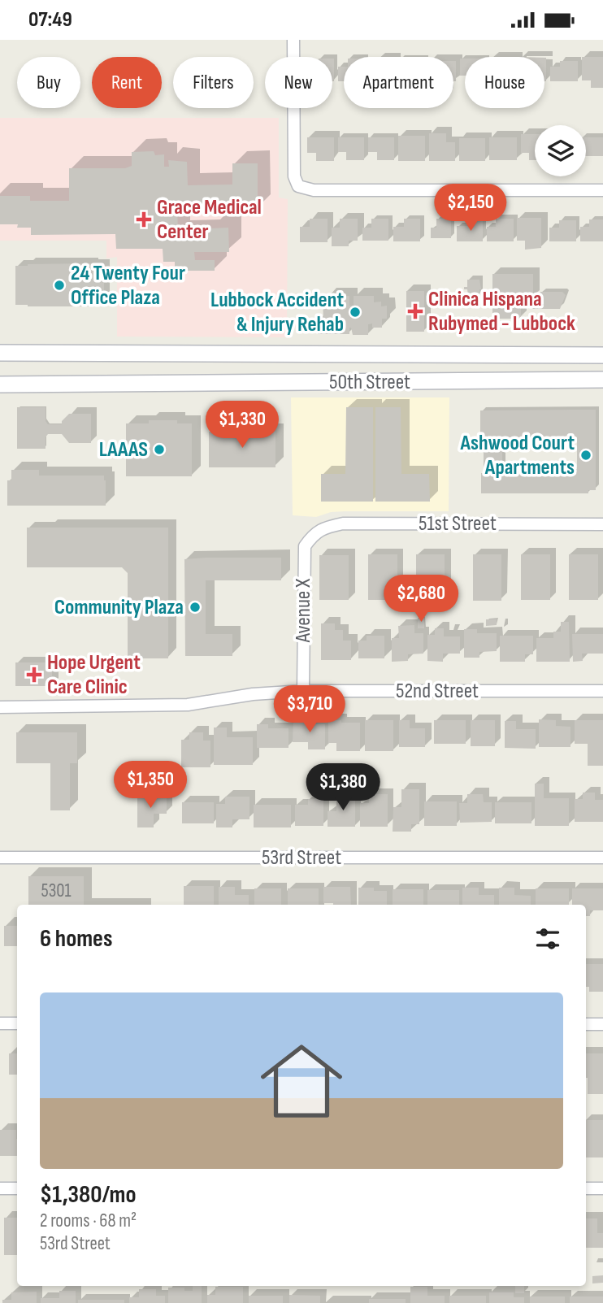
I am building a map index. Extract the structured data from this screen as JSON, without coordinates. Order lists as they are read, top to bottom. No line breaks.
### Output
{"streets":{"main road":["50th Street"],"street":["51st Street","Avenue X","52nd Street","53rd Street"]},"crossings":[["51st Street","Avenue X"],["Avenue X","52nd Street"]],"places":{"health":["Grace Medical Center","Clinica Hispana Rubymed - Lubbock","Hope Urgent Care Clinic"],"other":["24 Twenty Four Office Plaza","Lubbock Accident & Injury Rehab","LAAAS","Ashwood Court Apartments","Community Plaza"]},"house_numbers":["5301"],"page":{"status":"07:49","chip":["Buy","Rent","Filters","New","Apartment","House"],"price":["$2,150","$1,330","$2,680","$3,710","$1,350","$1,380"],"heading":"6 homes","list":[{"name":"$1,380/mo","note":"2 rooms · 68 m² · 53rd Street"}]}}
